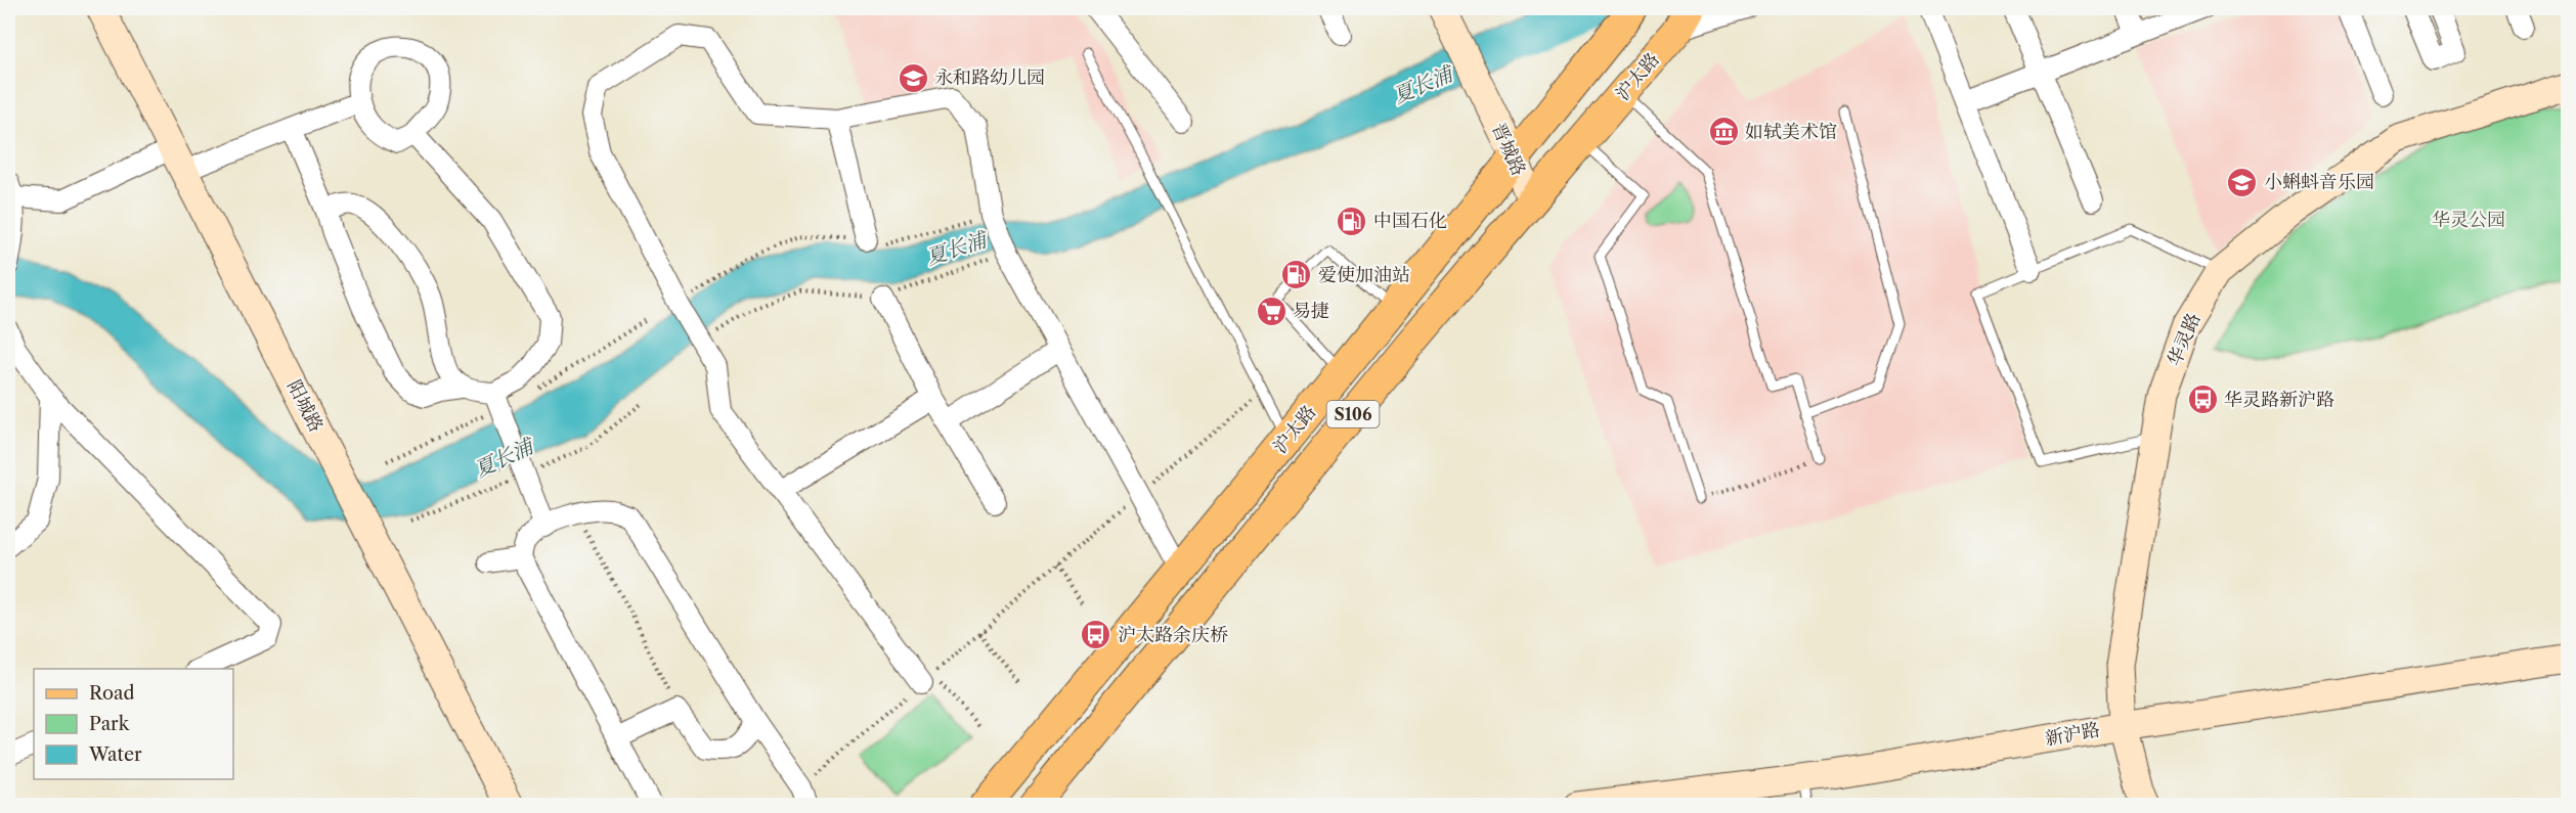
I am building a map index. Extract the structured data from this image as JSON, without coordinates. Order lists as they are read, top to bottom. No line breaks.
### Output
{"streets":{"main road":["沪太路","S106"],"street":["晋城路","华灵路","阳城路","新沪路"]},"crossings":[["沪太路","晋城路"],["华灵路","新沪路"]],"water":["夏长浦"],"parks":["华灵公园"],"places":{"school or university":["永和路幼儿园","小蝌蚪音乐园"],"museum":["如轼美术馆"],"fuel station":["中国石化","爱使加油站"],"supermarket":["易捷"],"bus stop":["华灵路新沪路","沪太路余庆桥"]},"legend":["Road","Park","Water"]}
